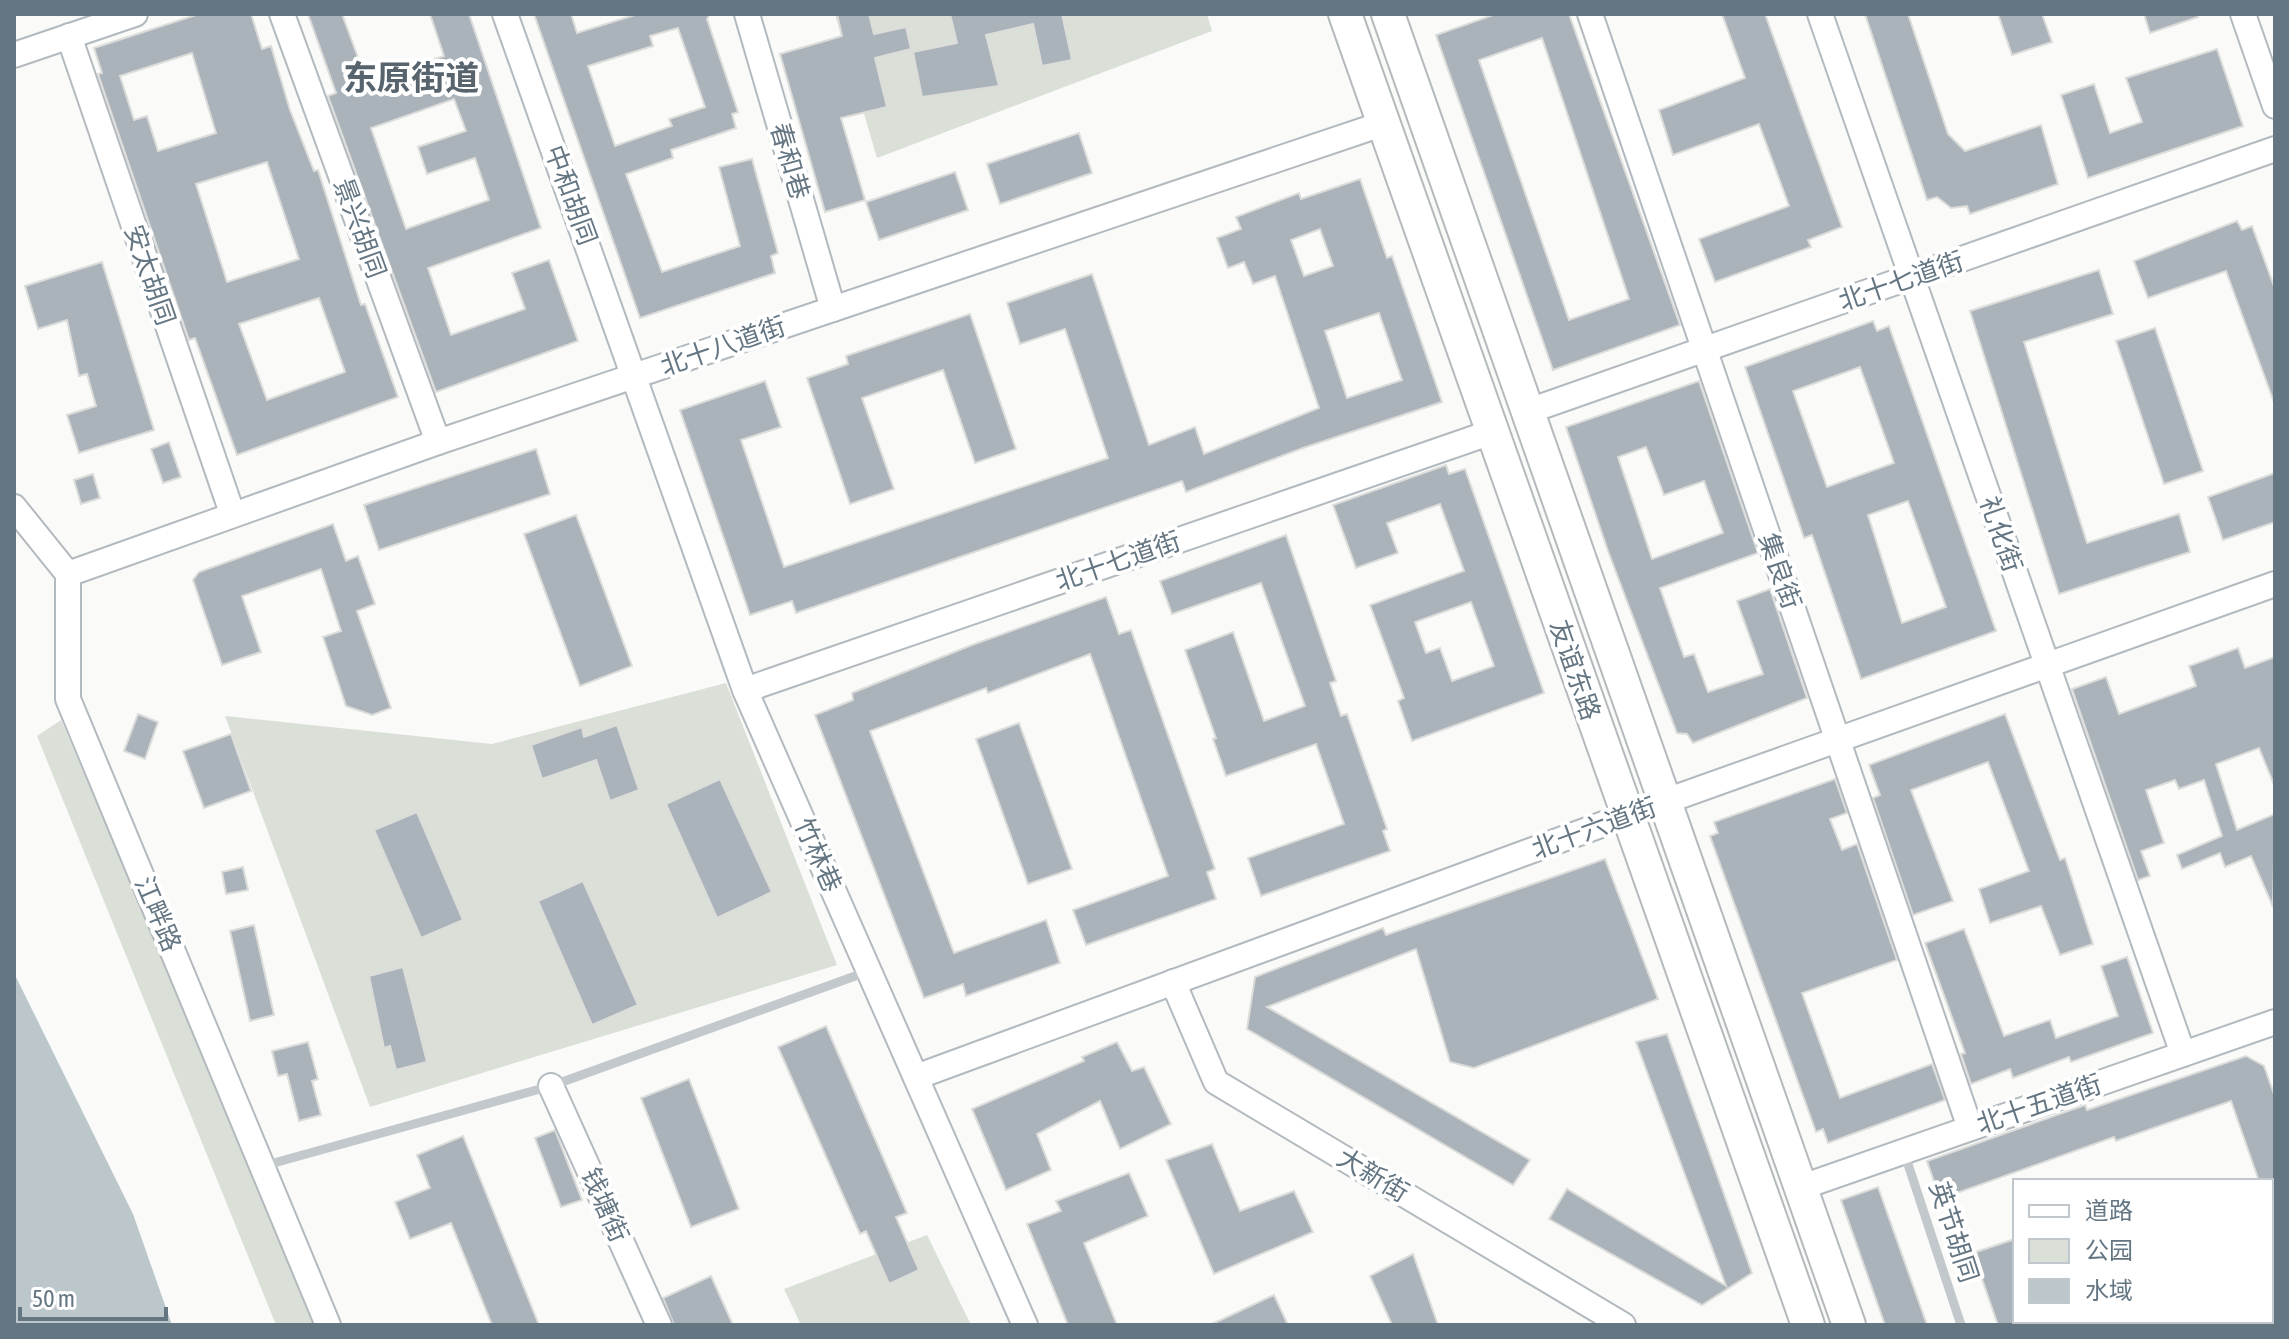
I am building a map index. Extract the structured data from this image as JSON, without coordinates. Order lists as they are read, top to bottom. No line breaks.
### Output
{"streets":{"highway":["友谊东路"],"street":["春和巷","中和胡同","景兴胡同","安太胡同","北十七道街","北十八道街","礼化街","集良街","北十六道街","竹林巷","江畔路","北十五道街","大新街","钱塘街"],"lane":["英节胡同"]},"crossings":[["春和巷","北十八道街"],["中和胡同","北十八道街"],["中和胡同","竹林巷"],["景兴胡同","北十八道街"],["安太胡同","北十八道街"],["北十七道街","礼化街"],["北十七道街","集良街"],["北十七道街","友谊东路"],["北十七道街","竹林巷"],["北十八道街","友谊东路"],["北十八道街","竹林巷"],["北十八道街","江畔路"],["礼化街","北十六道街"],["礼化街","北十五道街"],["集良街","北十六道街"],["集良街","北十五道街"],["友谊东路","北十六道街"],["友谊东路","北十五道街"],["北十六道街","竹林巷"],["北十六道街","大新街"],["北十五道街","英节胡同"]],"districts":["东原街道"],"legend":["道路","公园","水域"],"scale_bar":"50 m"}
